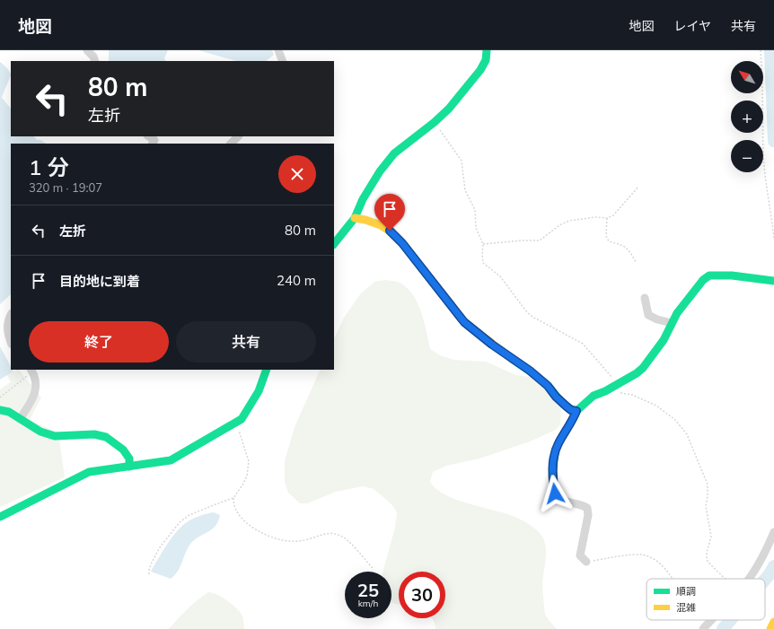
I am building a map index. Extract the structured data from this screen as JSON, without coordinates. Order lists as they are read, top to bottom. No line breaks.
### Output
{"legend":["順調","混雑"],"north":"top left","page":{"header":"地図","nav":["地図","レイヤ","共有"],"map_buttons":["+","−"],"turn":["80 m","左折"],"heading":["1 分","320 m · 19:07"],"list":[{"name":"左折","value":"80 m"},{"name":"目的地に到着","value":"240 m"}],"buttons":["終了","共有"],"speed":"25 km/h","limit":"30"}}
